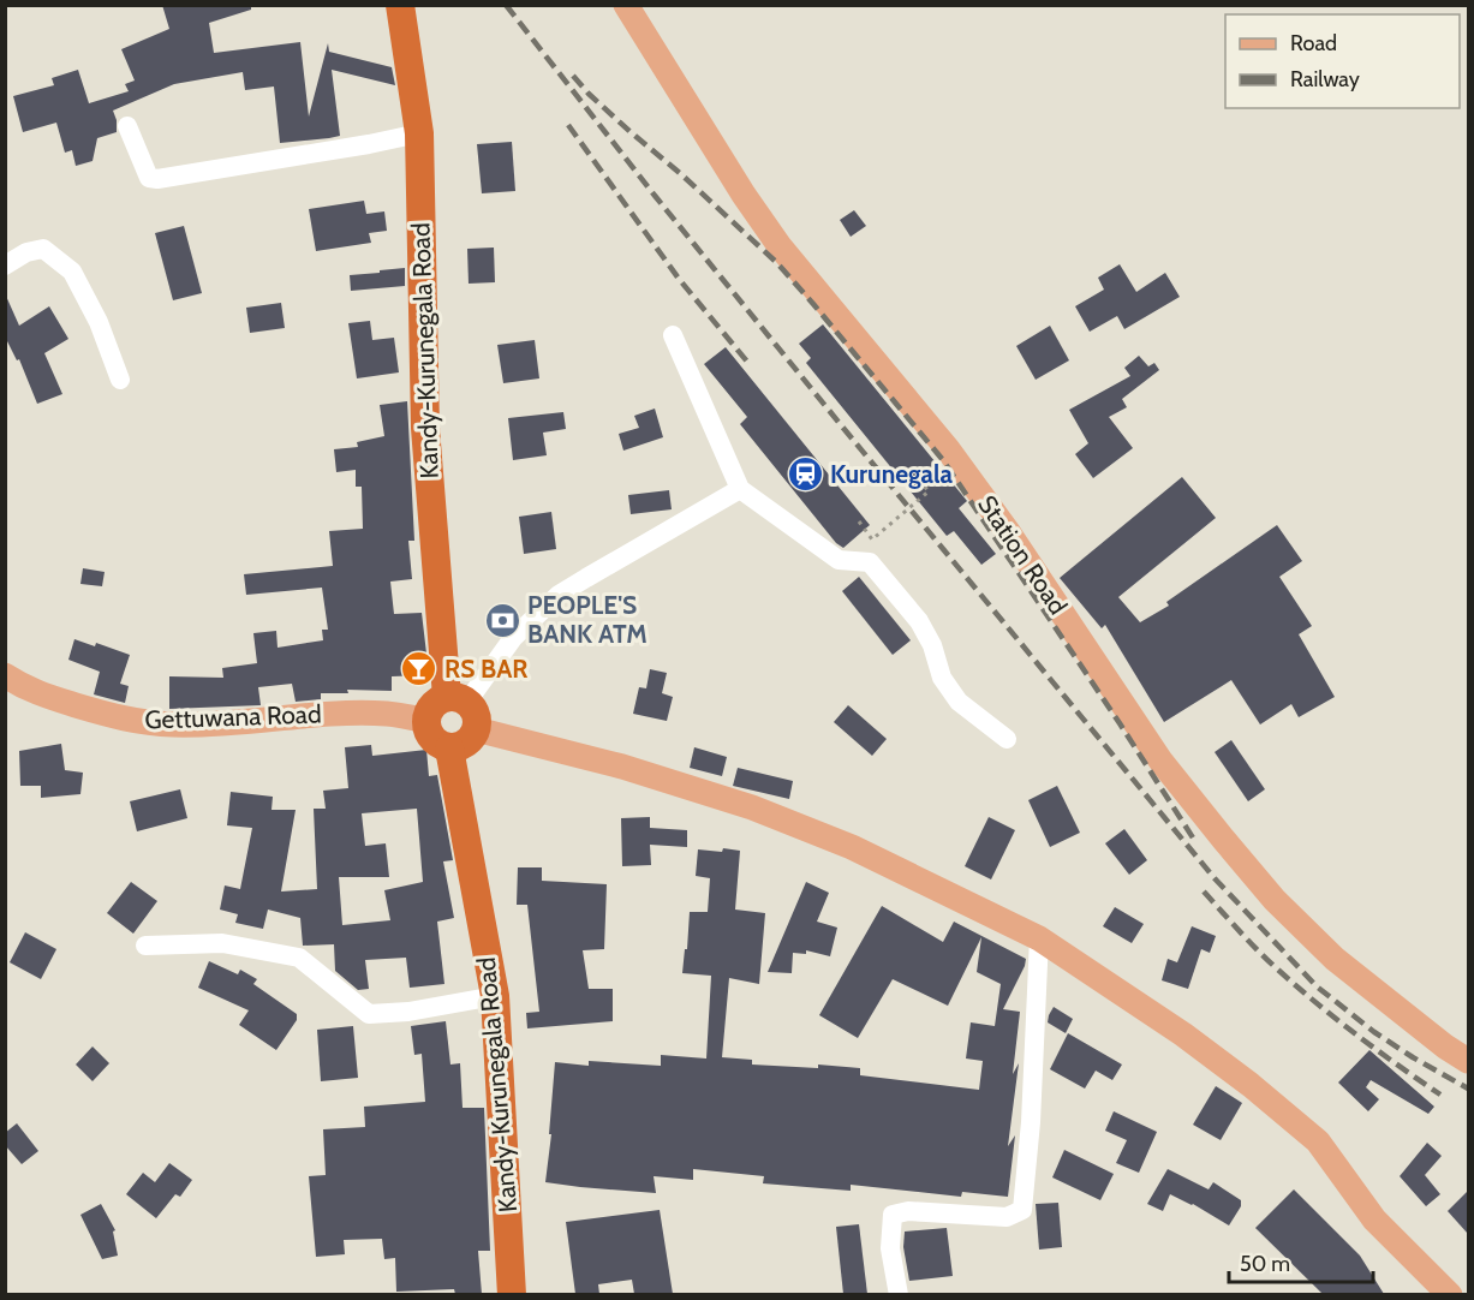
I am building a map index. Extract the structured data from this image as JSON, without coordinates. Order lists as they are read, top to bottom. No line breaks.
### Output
{"streets":{"highway":["Kandy-Kurunegala Road"],"main road":["Station Road","Gettuwana Road"]},"crossings":[["Kandy-Kurunegala Road","Gettuwana Road"]],"places":{"station":["Kurunegala"],"bank":["PEOPLE'S BANK ATM"],"bar":["RS BAR"]},"legend":["Road","Railway"],"scale_bar":"50 m"}
